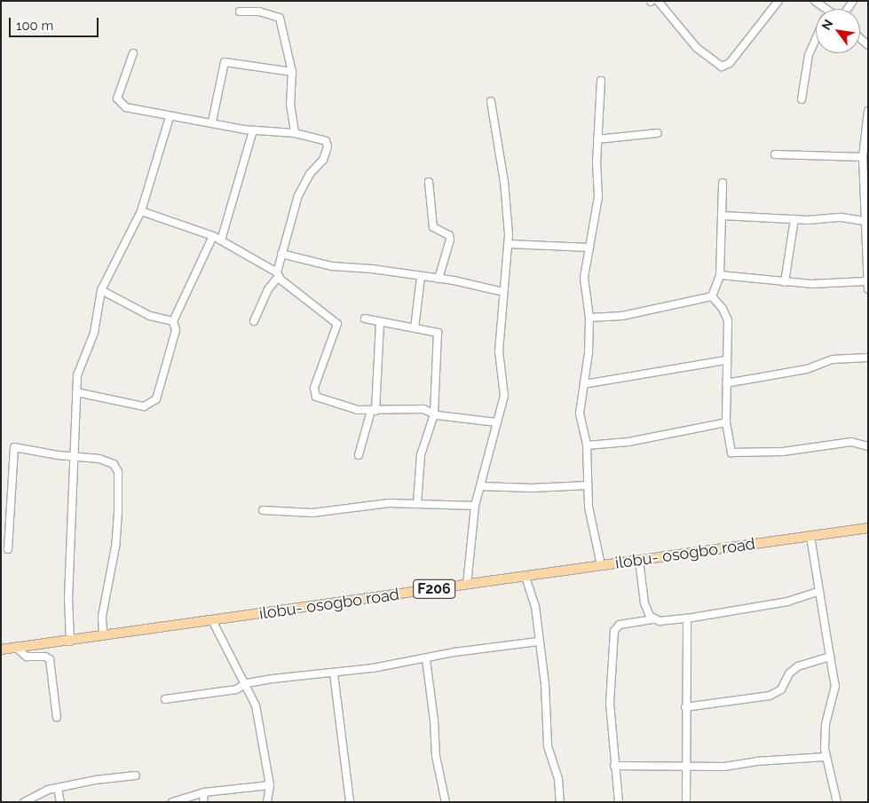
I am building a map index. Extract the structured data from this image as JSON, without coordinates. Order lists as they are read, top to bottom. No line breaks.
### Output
{"streets":{"main road":["ilobu- osogbo road","F206"]},"scale_bar":"100 m","north":"top left"}
